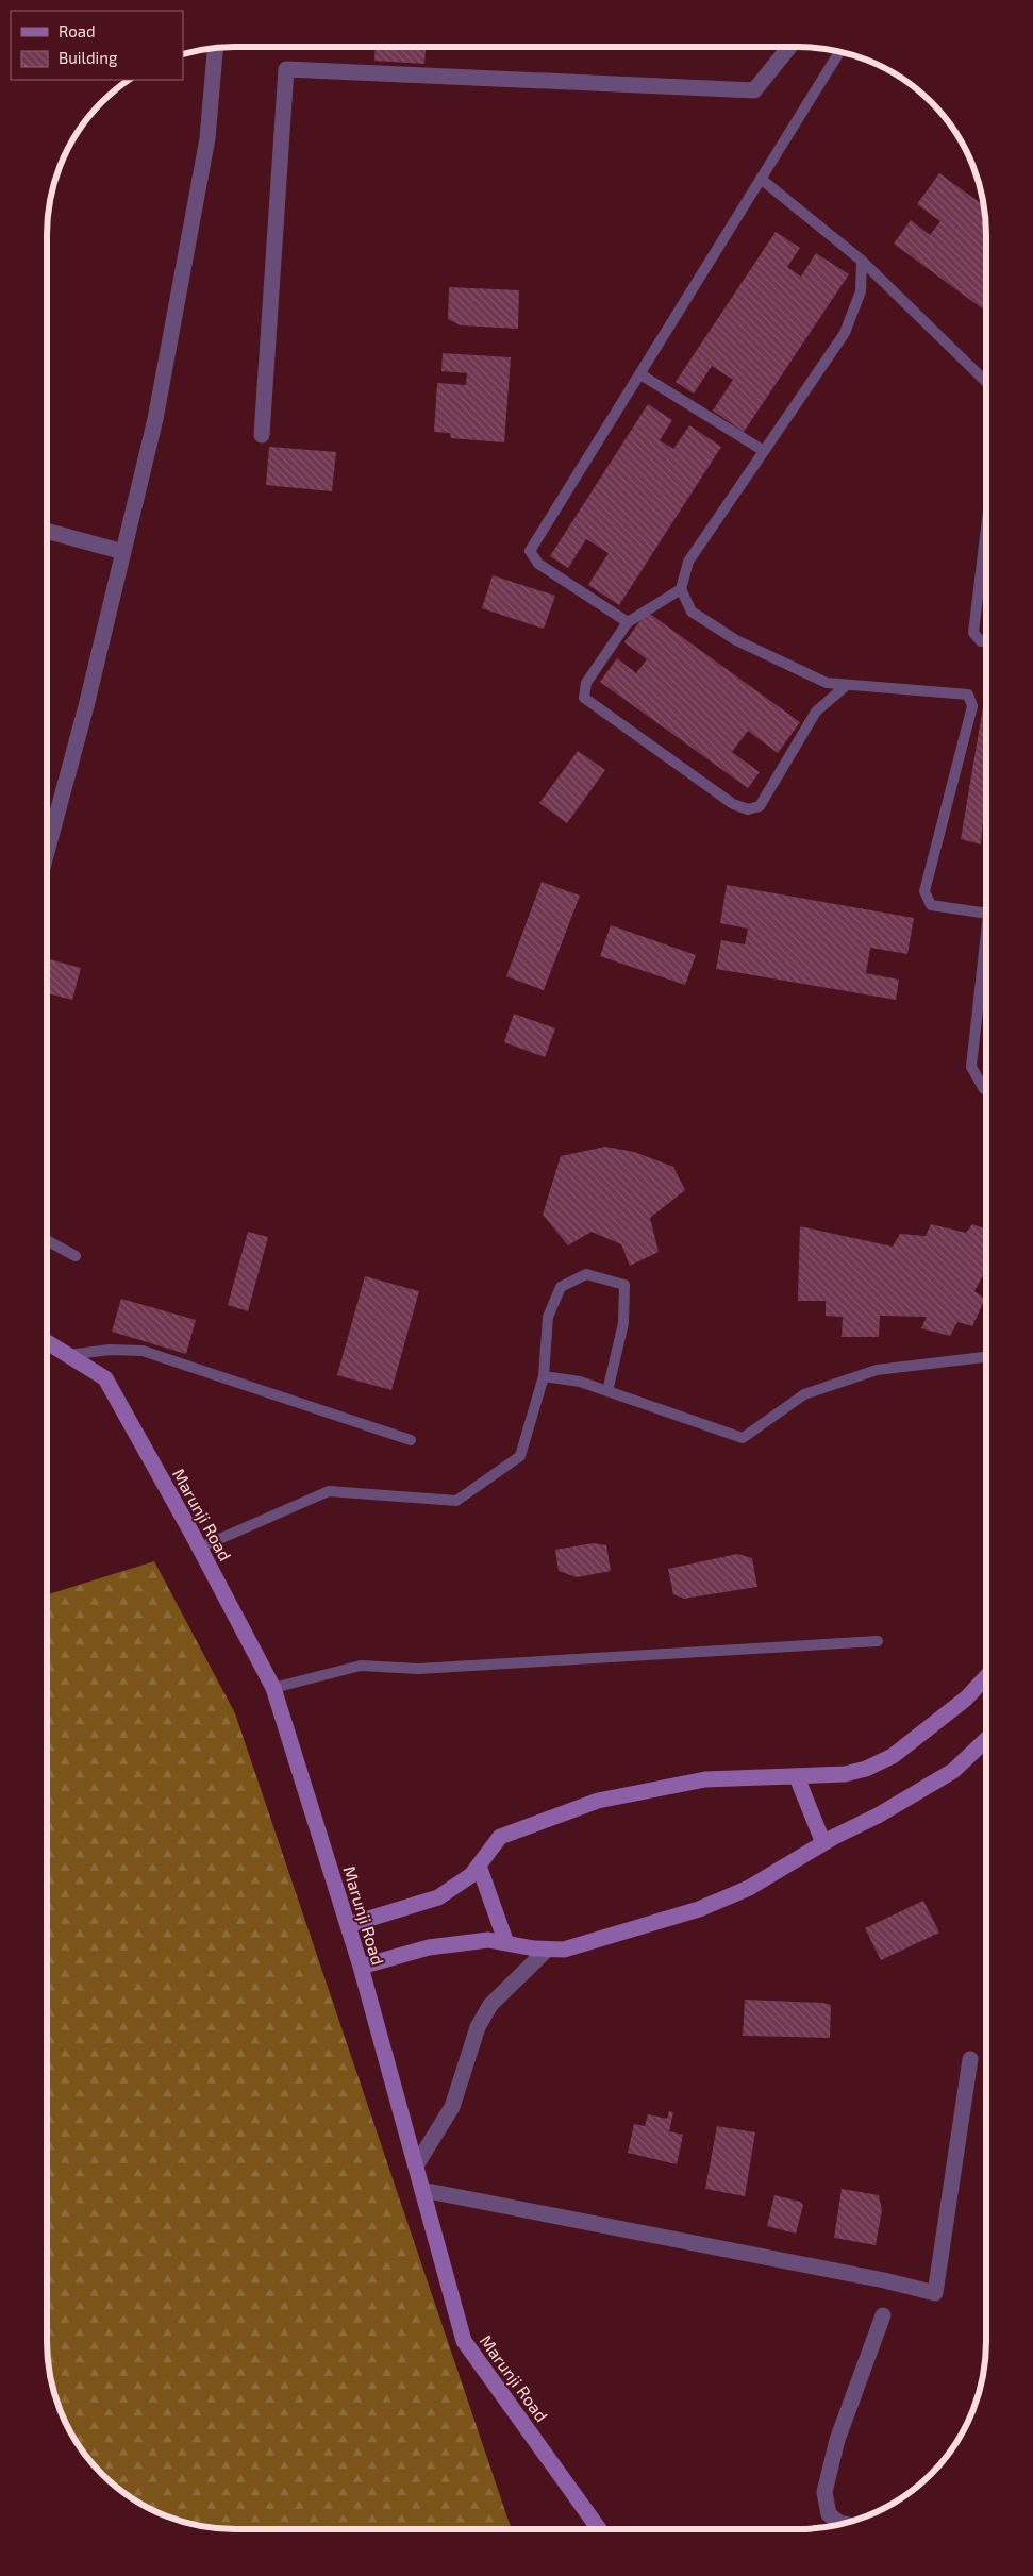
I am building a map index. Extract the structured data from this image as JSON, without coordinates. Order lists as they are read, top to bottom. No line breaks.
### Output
{"streets":{"street":["Marunji Road"]},"legend":["Road","Building"]}
